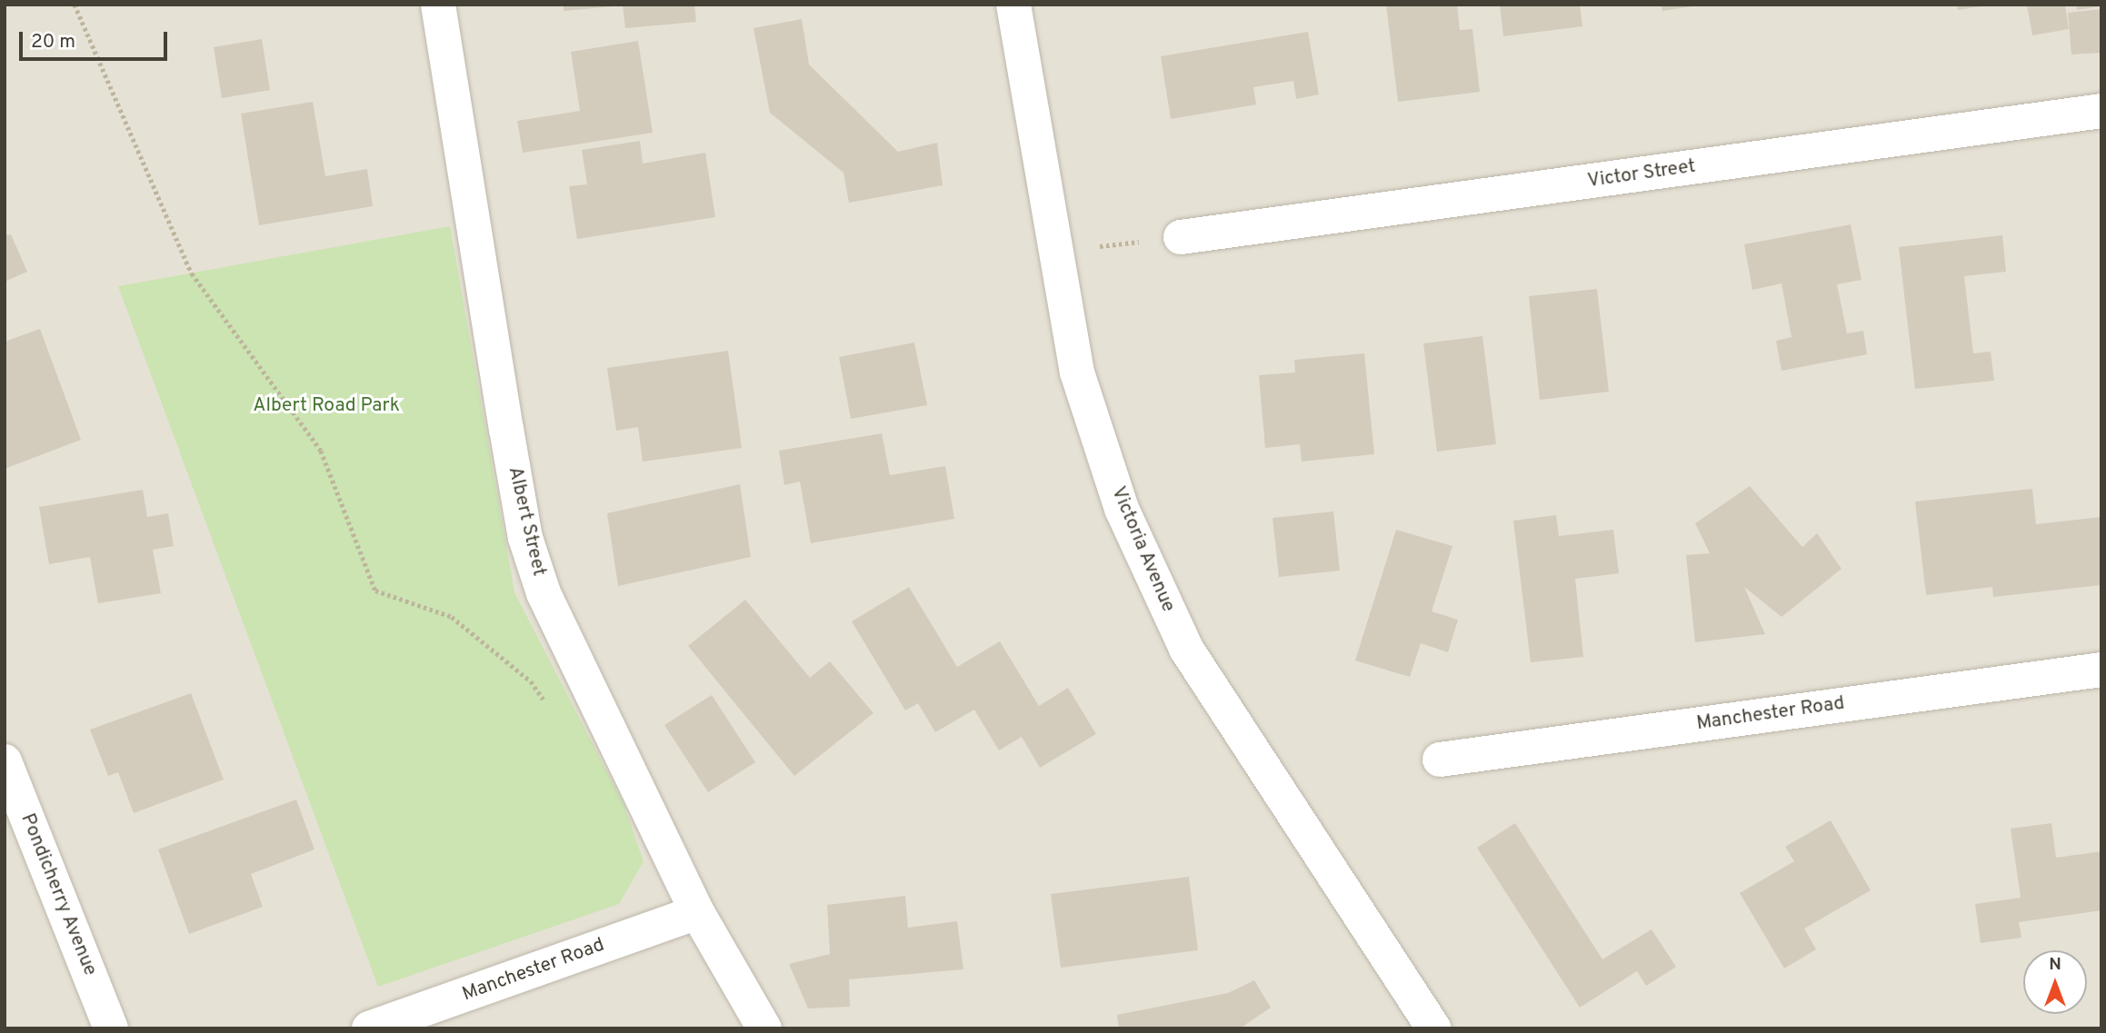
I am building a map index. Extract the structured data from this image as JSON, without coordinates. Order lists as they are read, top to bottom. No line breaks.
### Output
{"streets":{"street":["Victor Street","Albert Street","Victoria Avenue","Manchester Road","Pondicherry Avenue"]},"crossings":[["Albert Street","Manchester Road"]],"parks":["Albert Road Park"],"scale_bar":"20 m","north":"top"}
